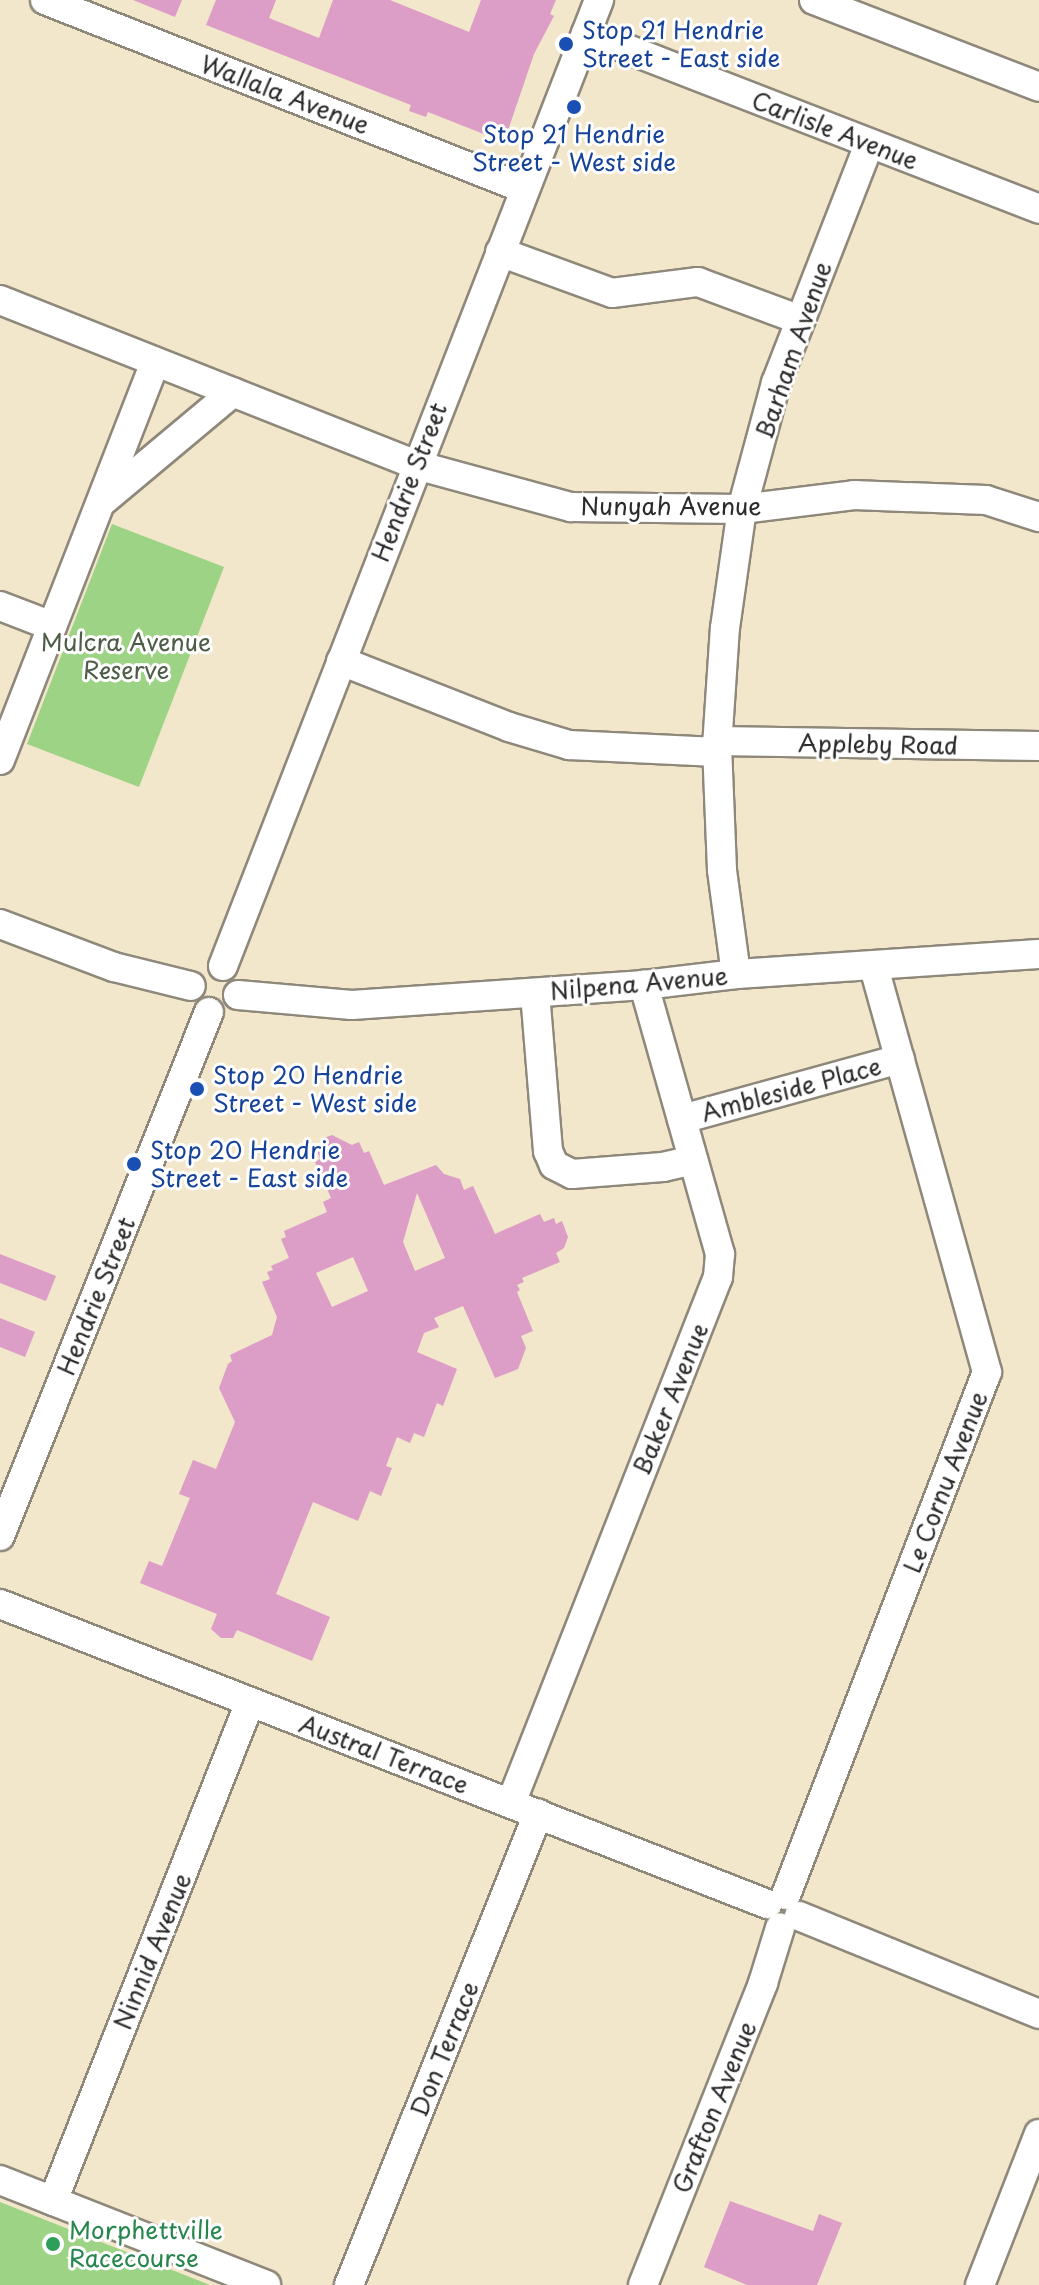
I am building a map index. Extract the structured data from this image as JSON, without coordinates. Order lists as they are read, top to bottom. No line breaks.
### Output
{"streets":{"street":["Wallala Avenue","Carlisle Avenue","Barham Avenue","Hendrie Street","Nunyah Avenue","Appleby Road","Nilpena Avenue","Ambleside Place","Baker Avenue","Le Cornu Avenue","Austral Terrace","Ninnid Avenue","Don Terrace","Grafton Avenue"]},"crossings":[["Wallala Avenue","Hendrie Street"],["Carlisle Avenue","Barham Avenue"],["Carlisle Avenue","Hendrie Street"],["Barham Avenue","Nunyah Avenue"],["Barham Avenue","Appleby Road"],["Barham Avenue","Nilpena Avenue"],["Hendrie Street","Nunyah Avenue"],["Hendrie Street","Nilpena Avenue"],["Nilpena Avenue","Baker Avenue"],["Nilpena Avenue","Le Cornu Avenue"],["Ambleside Place","Baker Avenue"],["Ambleside Place","Le Cornu Avenue"],["Baker Avenue","Austral Terrace"],["Le Cornu Avenue","Austral Terrace"],["Le Cornu Avenue","Grafton Avenue"],["Austral Terrace","Ninnid Avenue"],["Austral Terrace","Don Terrace"],["Austral Terrace","Grafton Avenue"]],"parks":["Mulcra Avenue Reserve"],"places":["Stop 21 Hendrie Street - East side","Stop 21 Hendrie Street - West side","Stop 20 Hendrie Street - West side","Stop 20 Hendrie Street - East side","Morphettville Racecourse"]}
